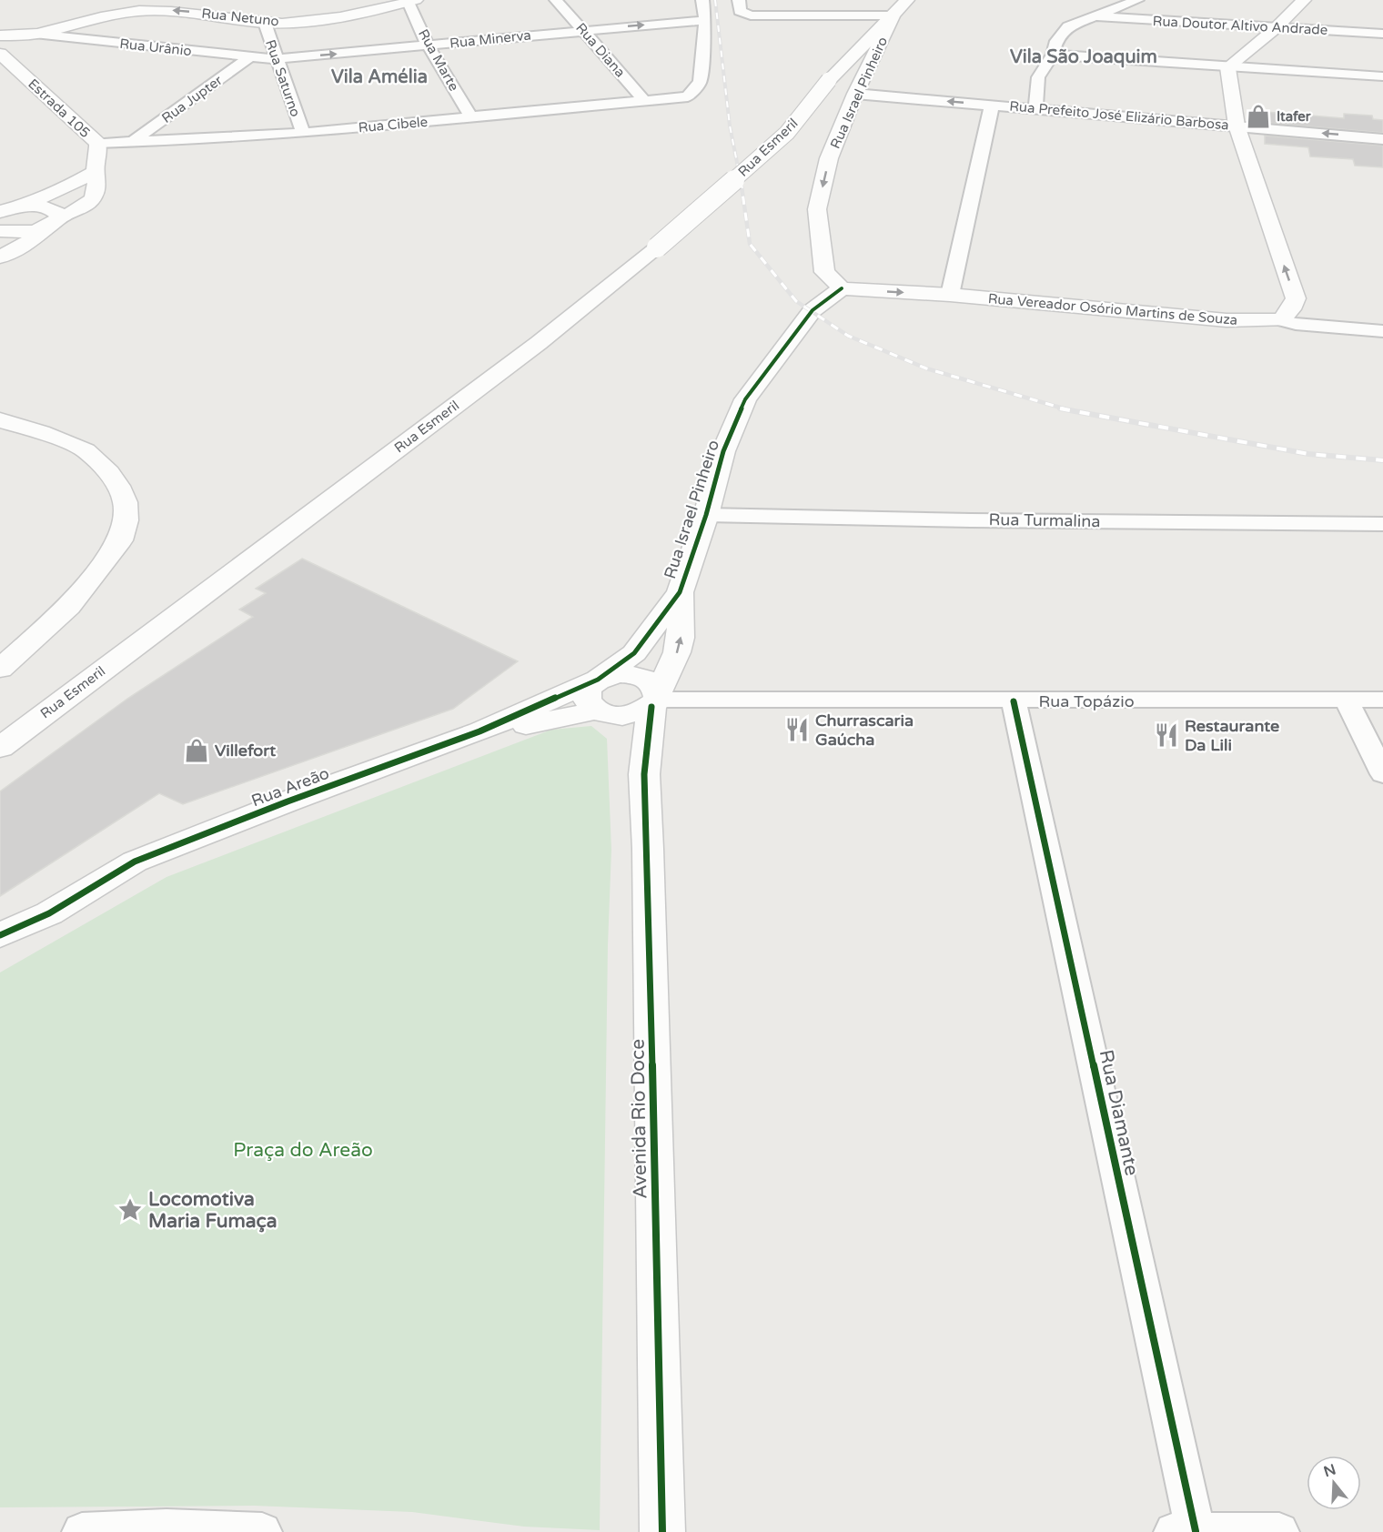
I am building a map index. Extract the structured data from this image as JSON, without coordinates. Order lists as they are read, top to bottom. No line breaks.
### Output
{"streets":{"street":["Rua Netuno","Rua Doutor Altivo Andrade","Rua Minerva","Rua Urânio","Rua Diana","Rua Marte","Rua Saturno","Rua Israel Pinheiro","Rua Jupter","Estrada 105","Rua Prefeito José Elizário Barbosa","Rua Cibele","Rua Esmeril","Rua Vereador Osório Martins de Souza","Rua Turmalina","Rua Topázio","Rua Areão","Rua Diamante","Avenida Rio Doce"]},"crossings":[["Rua Netuno","Rua Urânio"],["Rua Netuno","Rua Marte"],["Rua Netuno","Rua Saturno"],["Rua Minerva","Rua Urânio"],["Rua Minerva","Rua Diana"],["Rua Minerva","Rua Marte"],["Rua Minerva","Rua Saturno"],["Rua Minerva","Rua Cibele"],["Rua Urânio","Rua Saturno"],["Rua Urânio","Rua Jupter"],["Rua Diana","Rua Cibele"],["Rua Marte","Rua Cibele"],["Rua Saturno","Rua Cibele"],["Rua Israel Pinheiro","Rua Prefeito José Elizário Barbosa"],["Rua Israel Pinheiro","Rua Esmeril"],["Rua Israel Pinheiro","Rua Vereador Osório Martins de Souza"],["Rua Israel Pinheiro","Rua Turmalina"],["Rua Israel Pinheiro","Rua Topázio"],["Rua Israel Pinheiro","Rua Areão"],["Rua Israel Pinheiro","Avenida Rio Doce"],["Rua Jupter","Rua Cibele"],["Estrada 105","Rua Cibele"],["Rua Topázio","Rua Areão"],["Rua Topázio","Rua Diamante"],["Rua Topázio","Avenida Rio Doce"],["Rua Areão","Avenida Rio Doce"]],"one_way":["Rua Netuno","Rua Minerva"],"districts":["Vila São Joaquim","Vila Amélia"],"parks":["Praça do Areão"],"places":{"shop":["Itafer","Villefort"],"restaurant":["Churrascaria Gaúcha","Restaurante Da Lili"],"place":["Locomotiva Maria Fumaça"]},"north":"top"}
